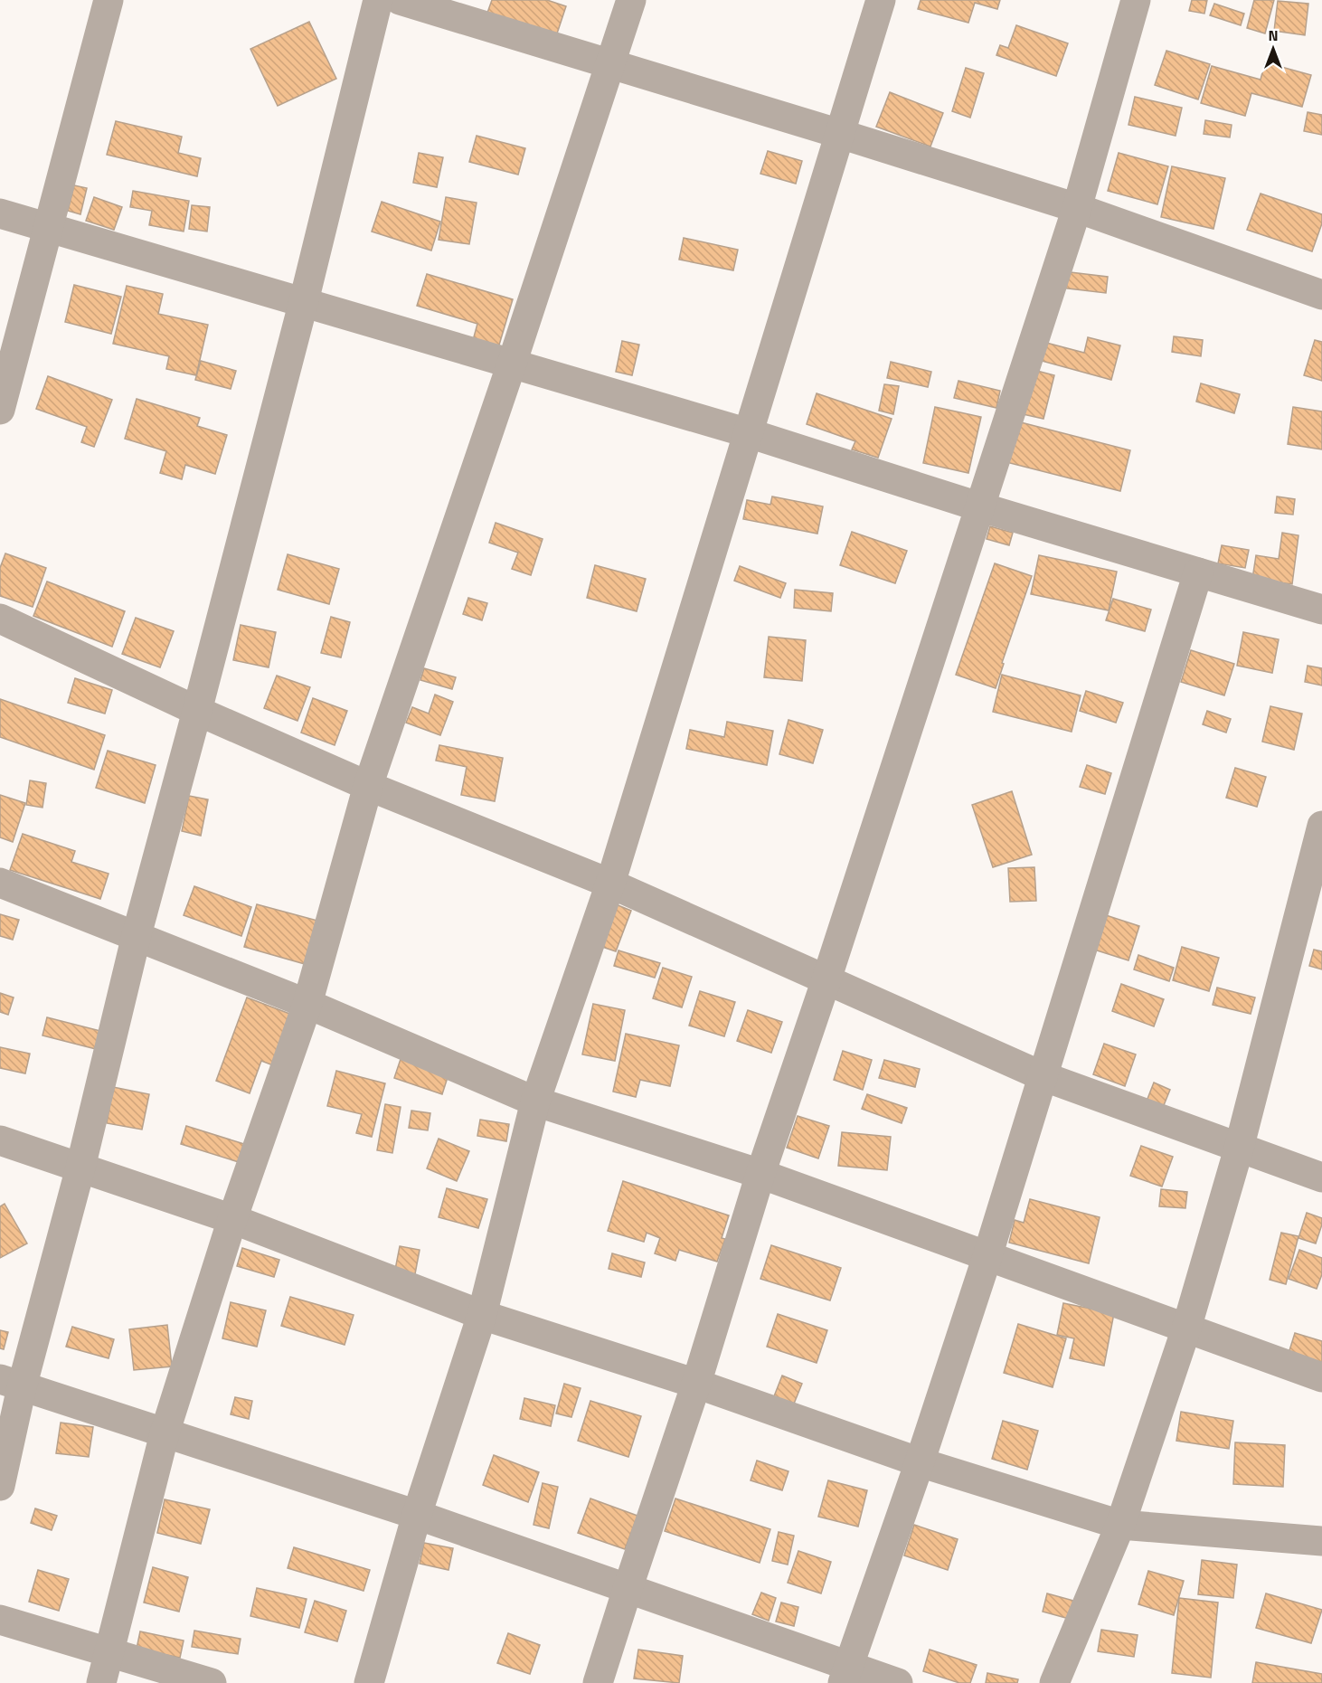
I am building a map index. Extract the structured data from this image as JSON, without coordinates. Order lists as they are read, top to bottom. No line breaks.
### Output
{"north":"top"}
